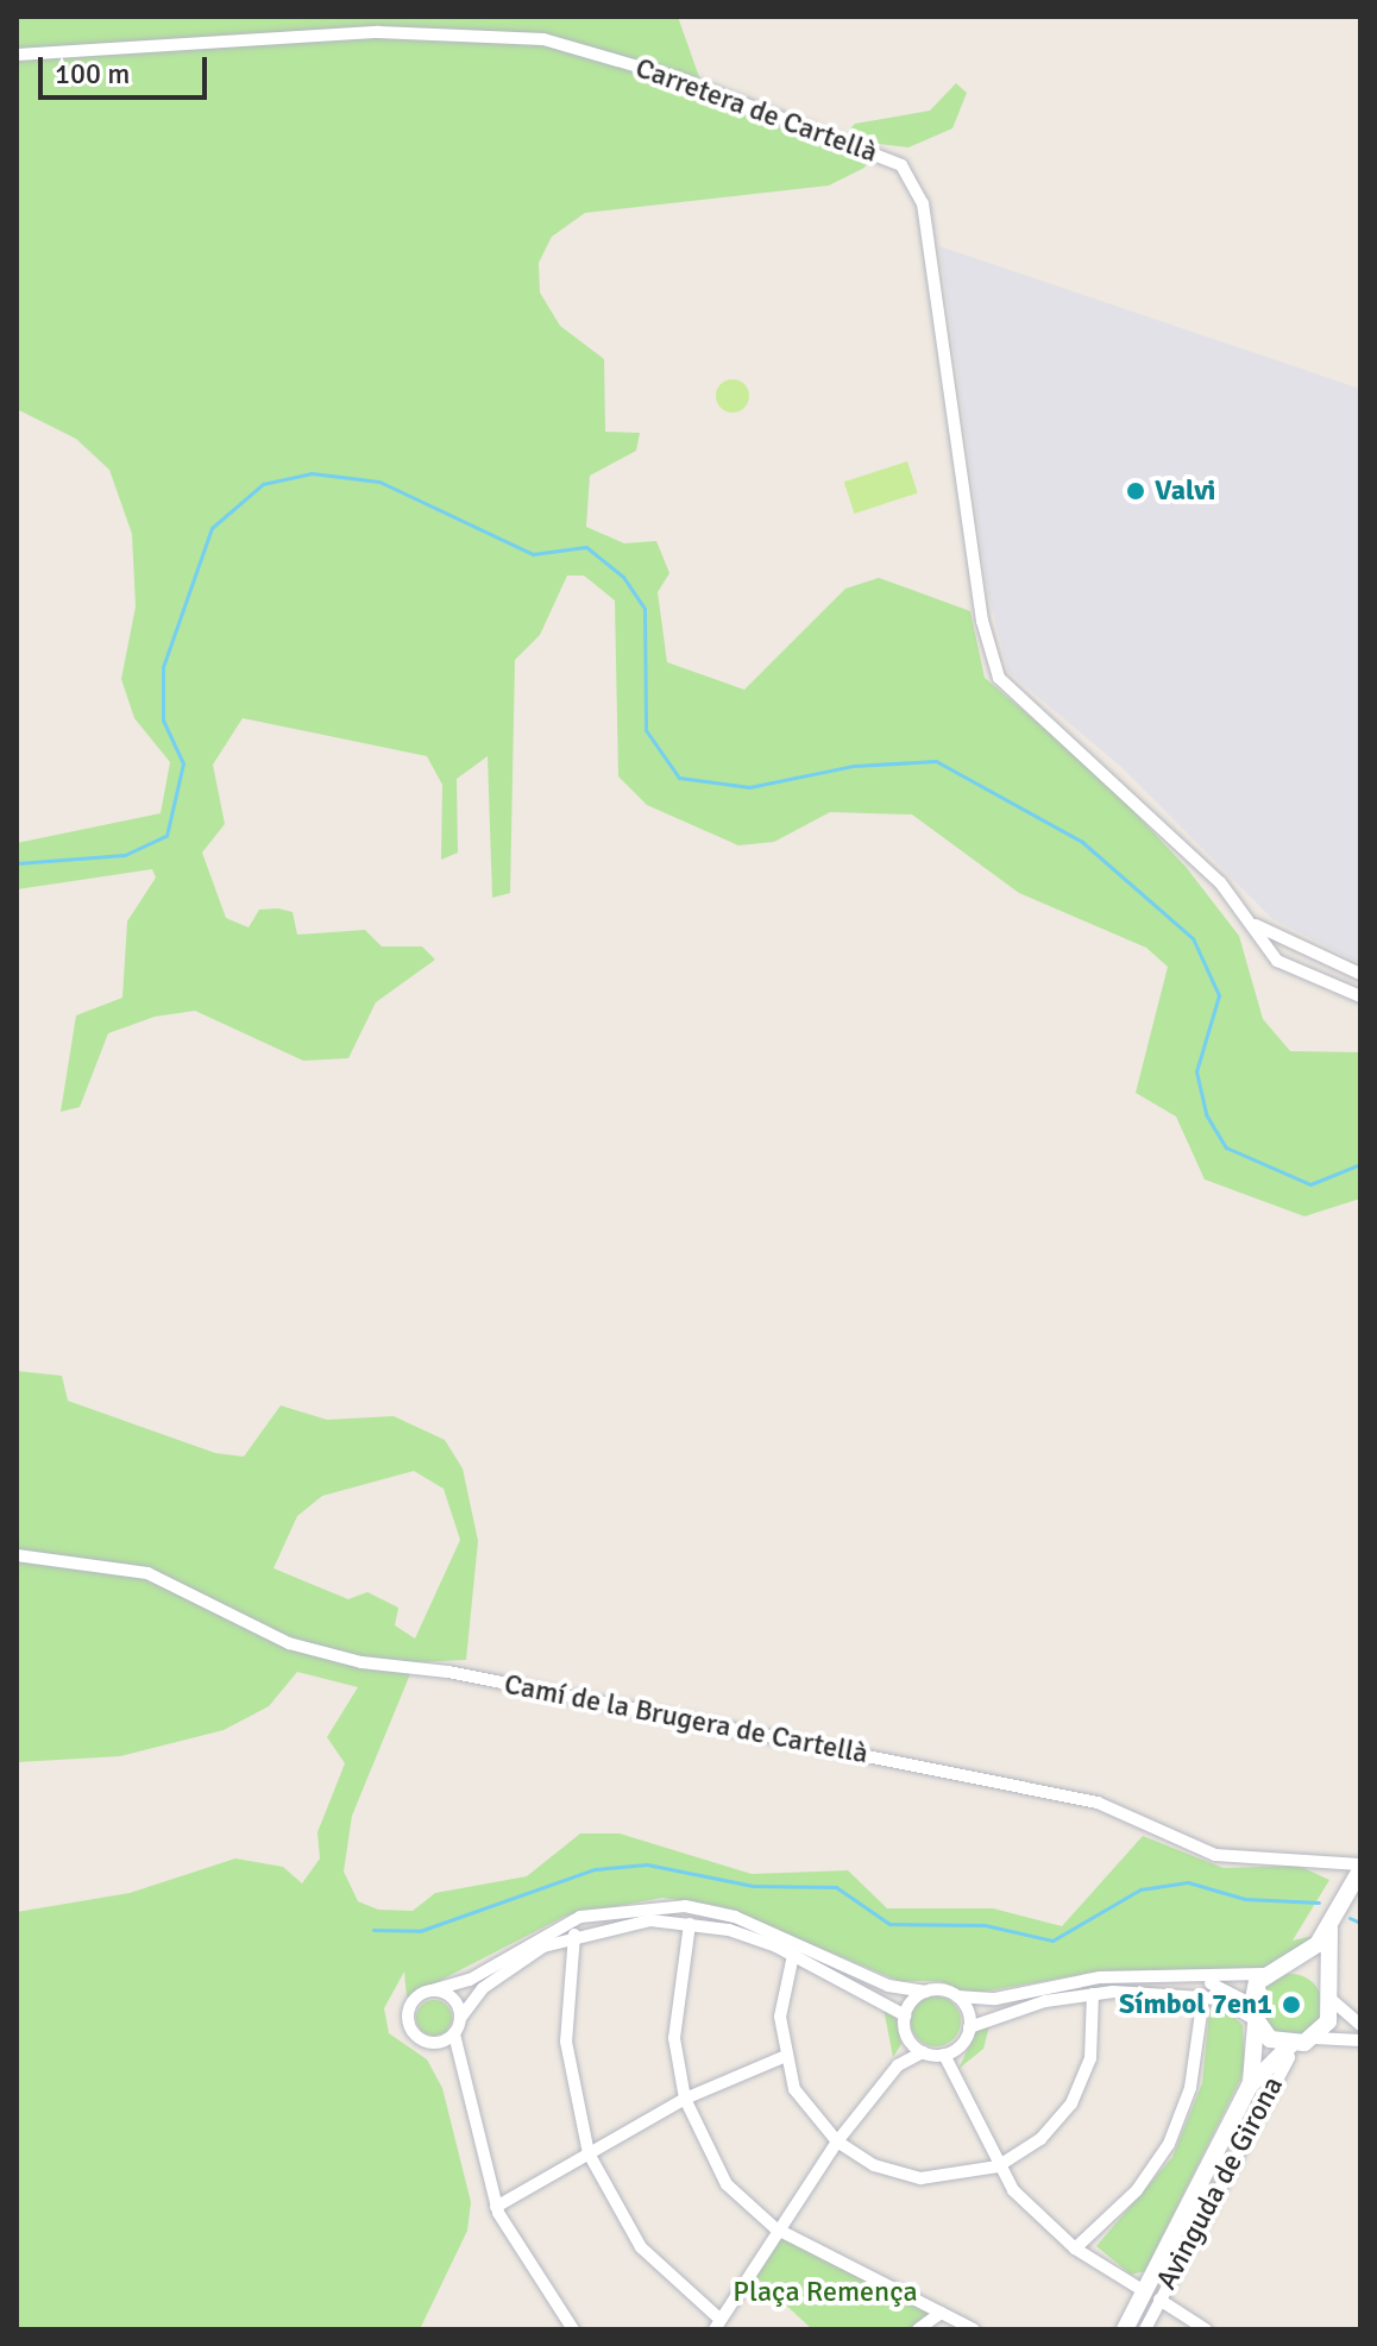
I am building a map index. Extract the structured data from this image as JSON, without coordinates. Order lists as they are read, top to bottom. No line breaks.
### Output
{"streets":{"main road":["Avinguda de Girona"],"street":["Carretera de Cartellà","Camí de la Brugera de Cartellà"]},"parks":["Plaça Remença"],"places":["Valvi","Símbol 7en1"],"scale_bar":"100 m"}
